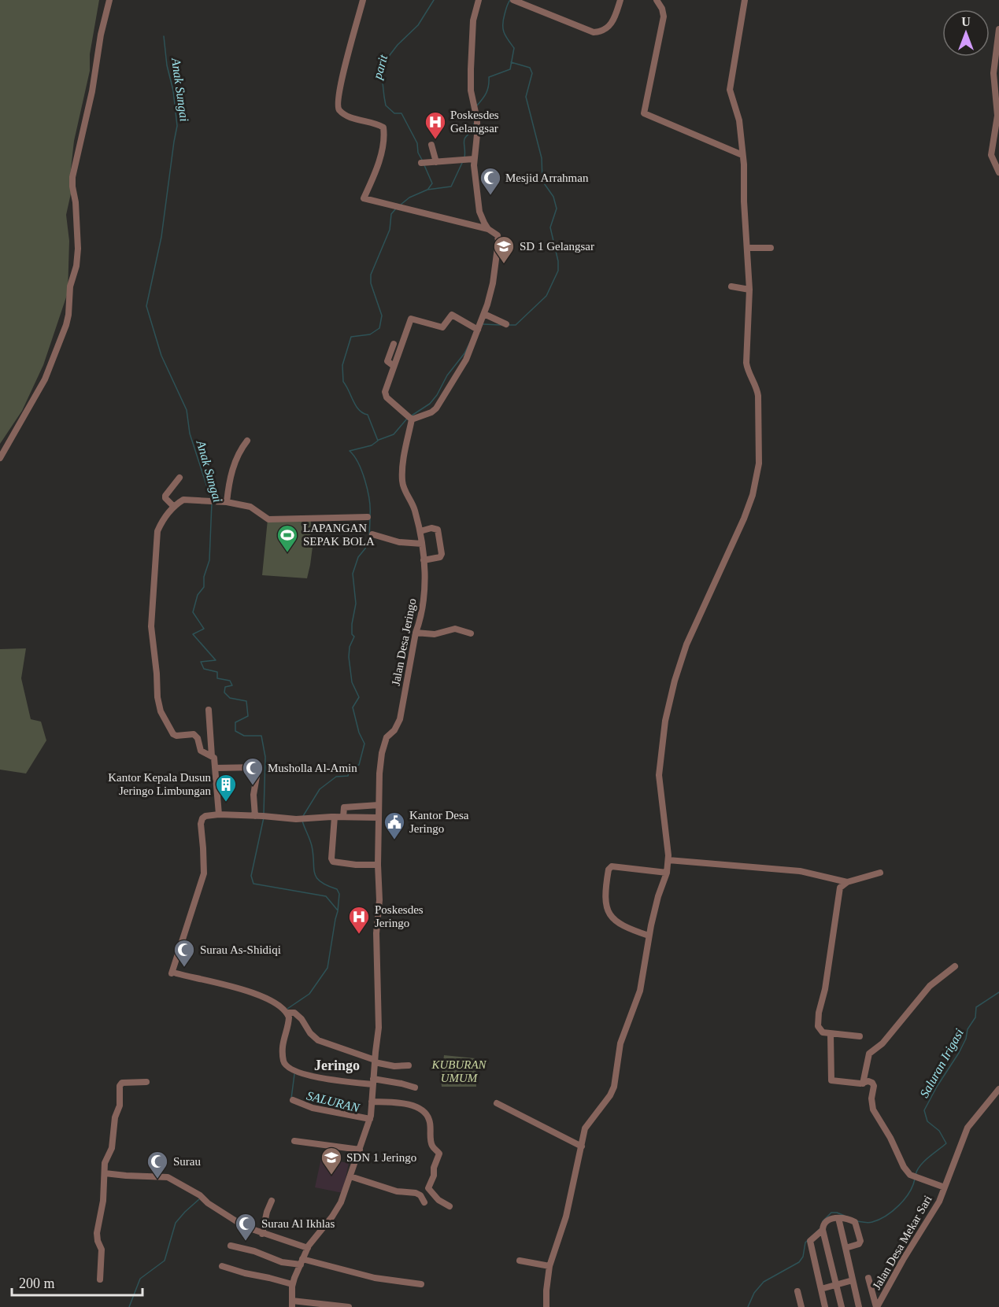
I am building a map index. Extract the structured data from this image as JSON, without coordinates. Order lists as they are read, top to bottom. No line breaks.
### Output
{"streets":{"street":["Jalan Desa Jeringo","Jalan Desa Mekar Sari"]},"districts":["Jeringo"],"water":["parit","Anak Sungai","Saluran Irigasi","SALURAN"],"parks":["KUBURAN UMUM"],"places":{"hospital":["Poskesdes Gelangsar","Poskesdes Jeringo"],"mosque":["Mesjid Arrahman","Musholla Al-Amin","Surau As-Shidiqi","Surau","Surau Al Ikhlas"],"school or university":["SD 1 Gelangsar","SDN 1 Jeringo"],"sports":["LAPANGAN SEPAK BOLA"],"building":["Kantor Kepala Dusun Jeringo Limbungan"],"public building":["Kantor Desa Jeringo"]},"scale_bar":"200 m","north":"top"}
